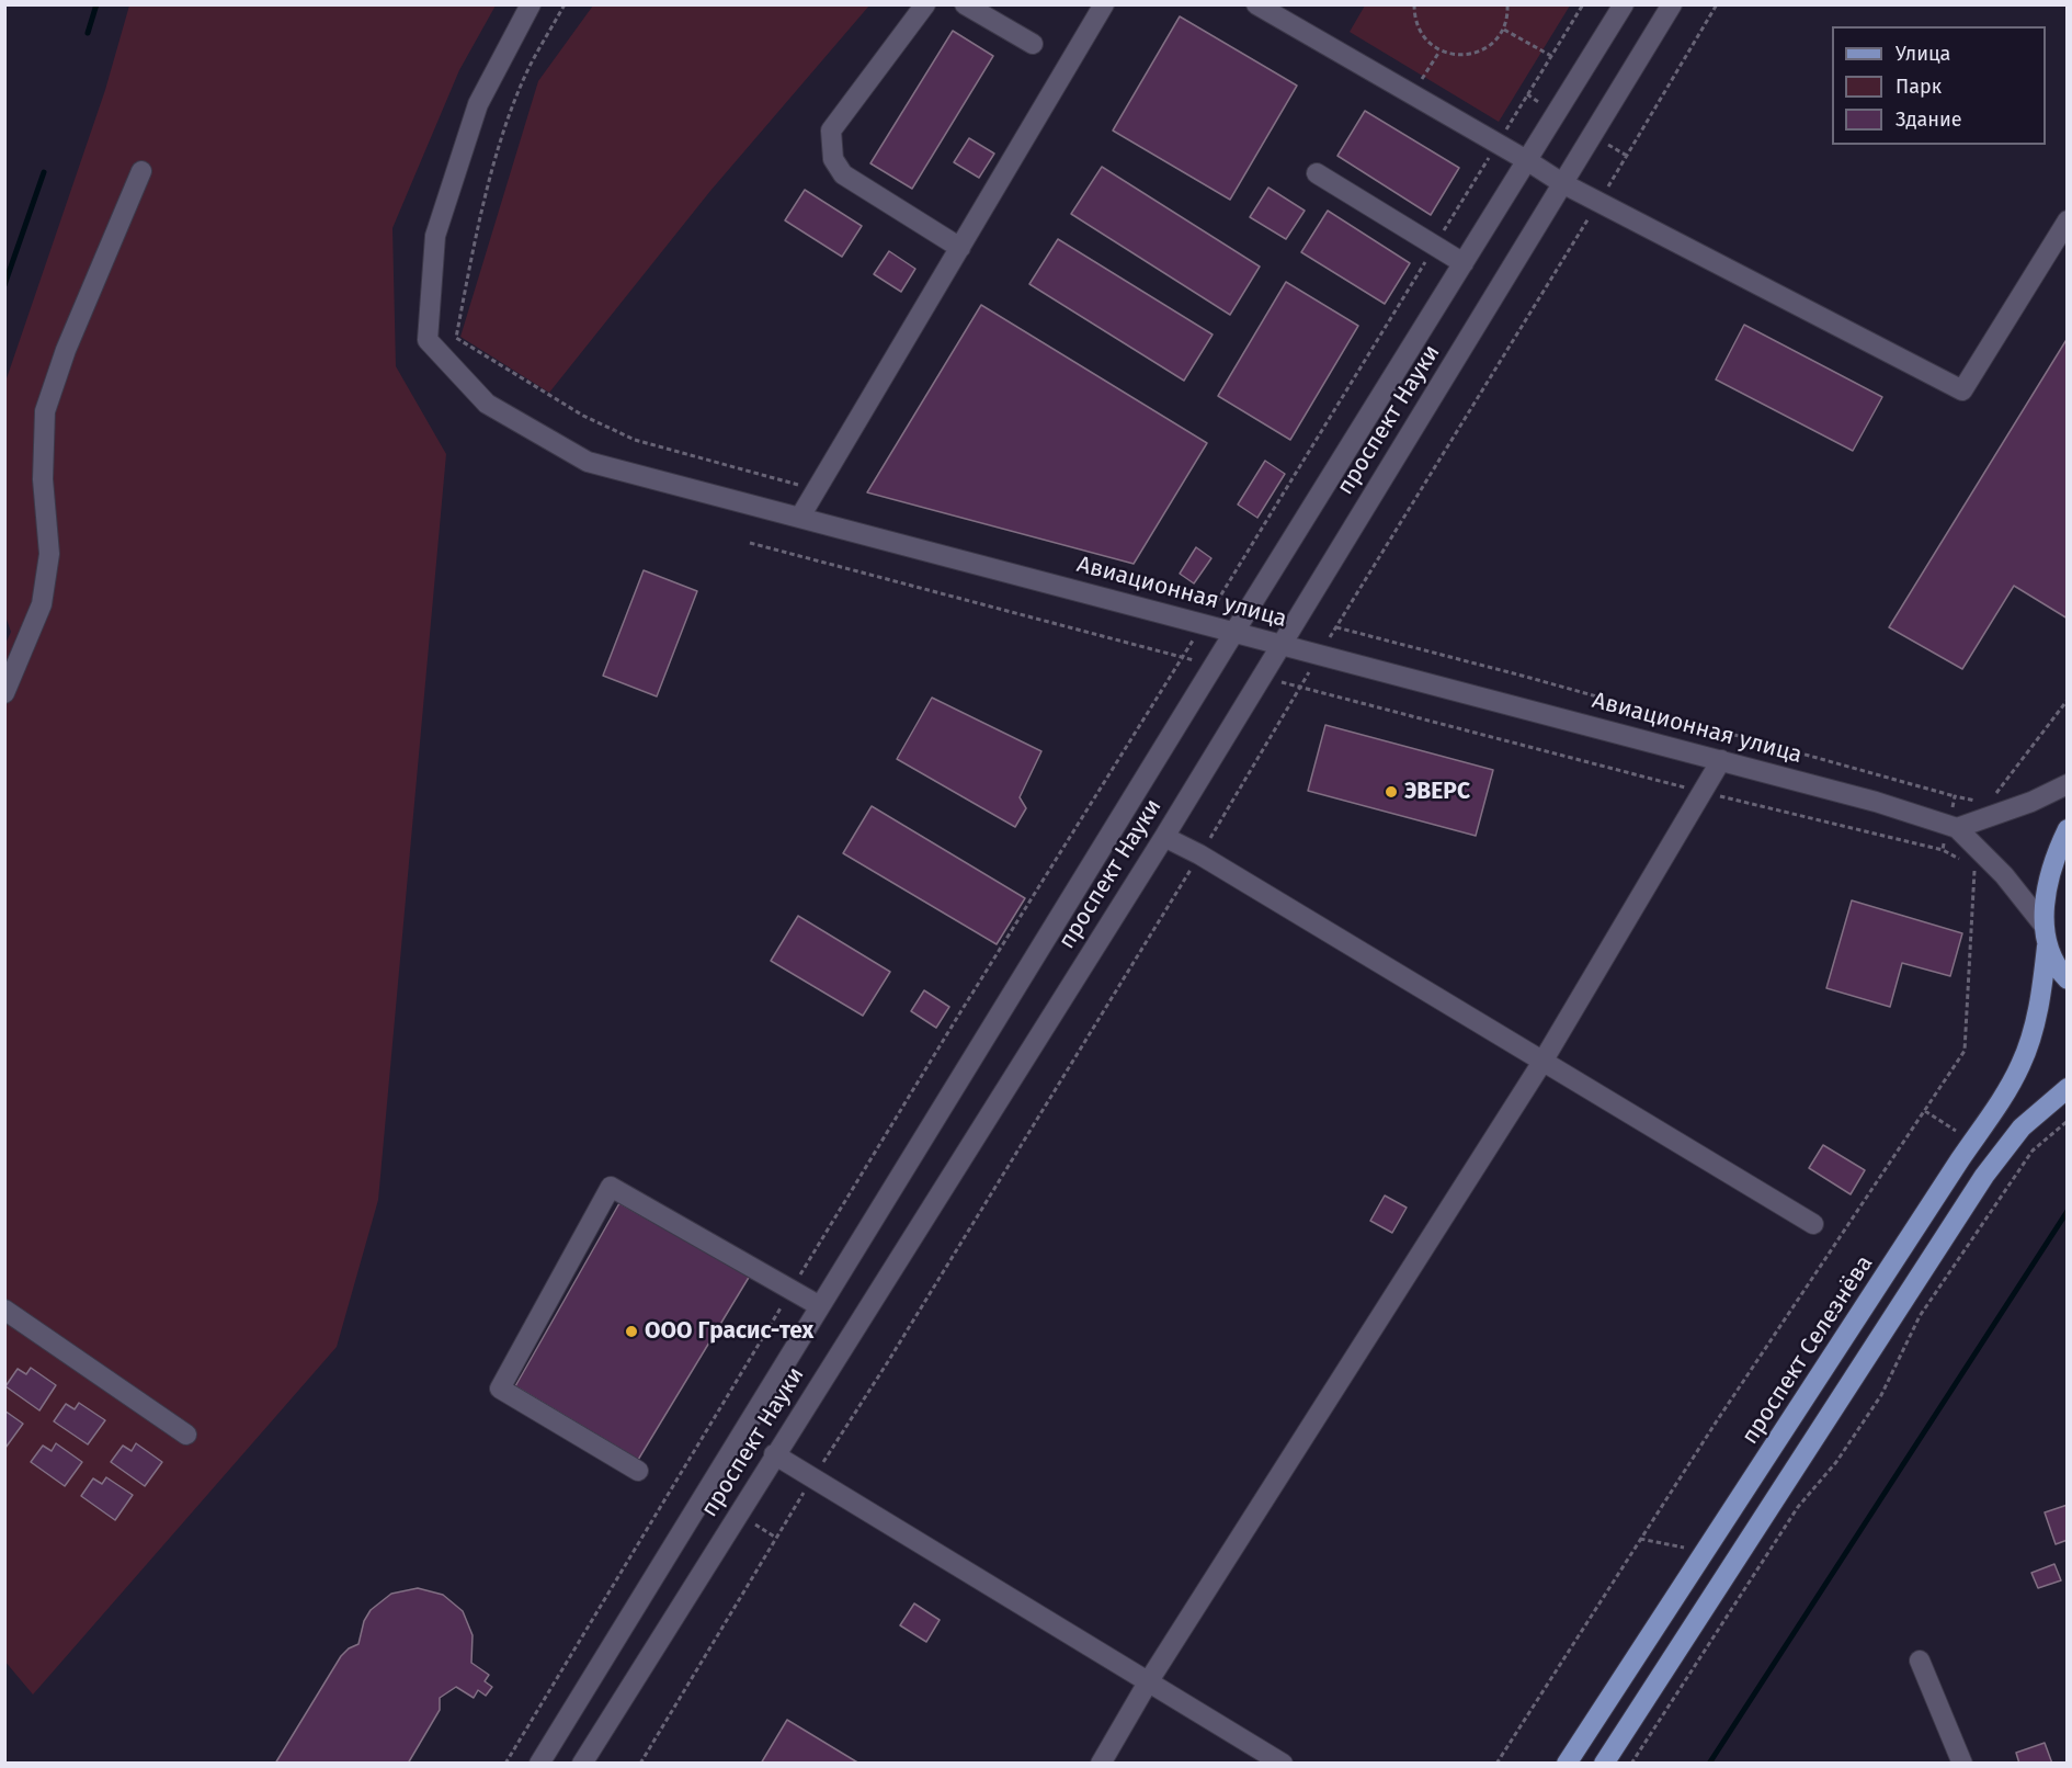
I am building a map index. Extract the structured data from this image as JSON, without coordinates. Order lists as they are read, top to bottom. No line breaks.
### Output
{"streets":{"main road":["проспект Селезнёва"],"street":["проспект Науки","Авиационная улица"]},"crossings":[["проспект Науки","Авиационная улица"]],"places":["ЭВЕРС","ООО Грасис-тех"],"legend":["Улица","Парк","Здание"]}
